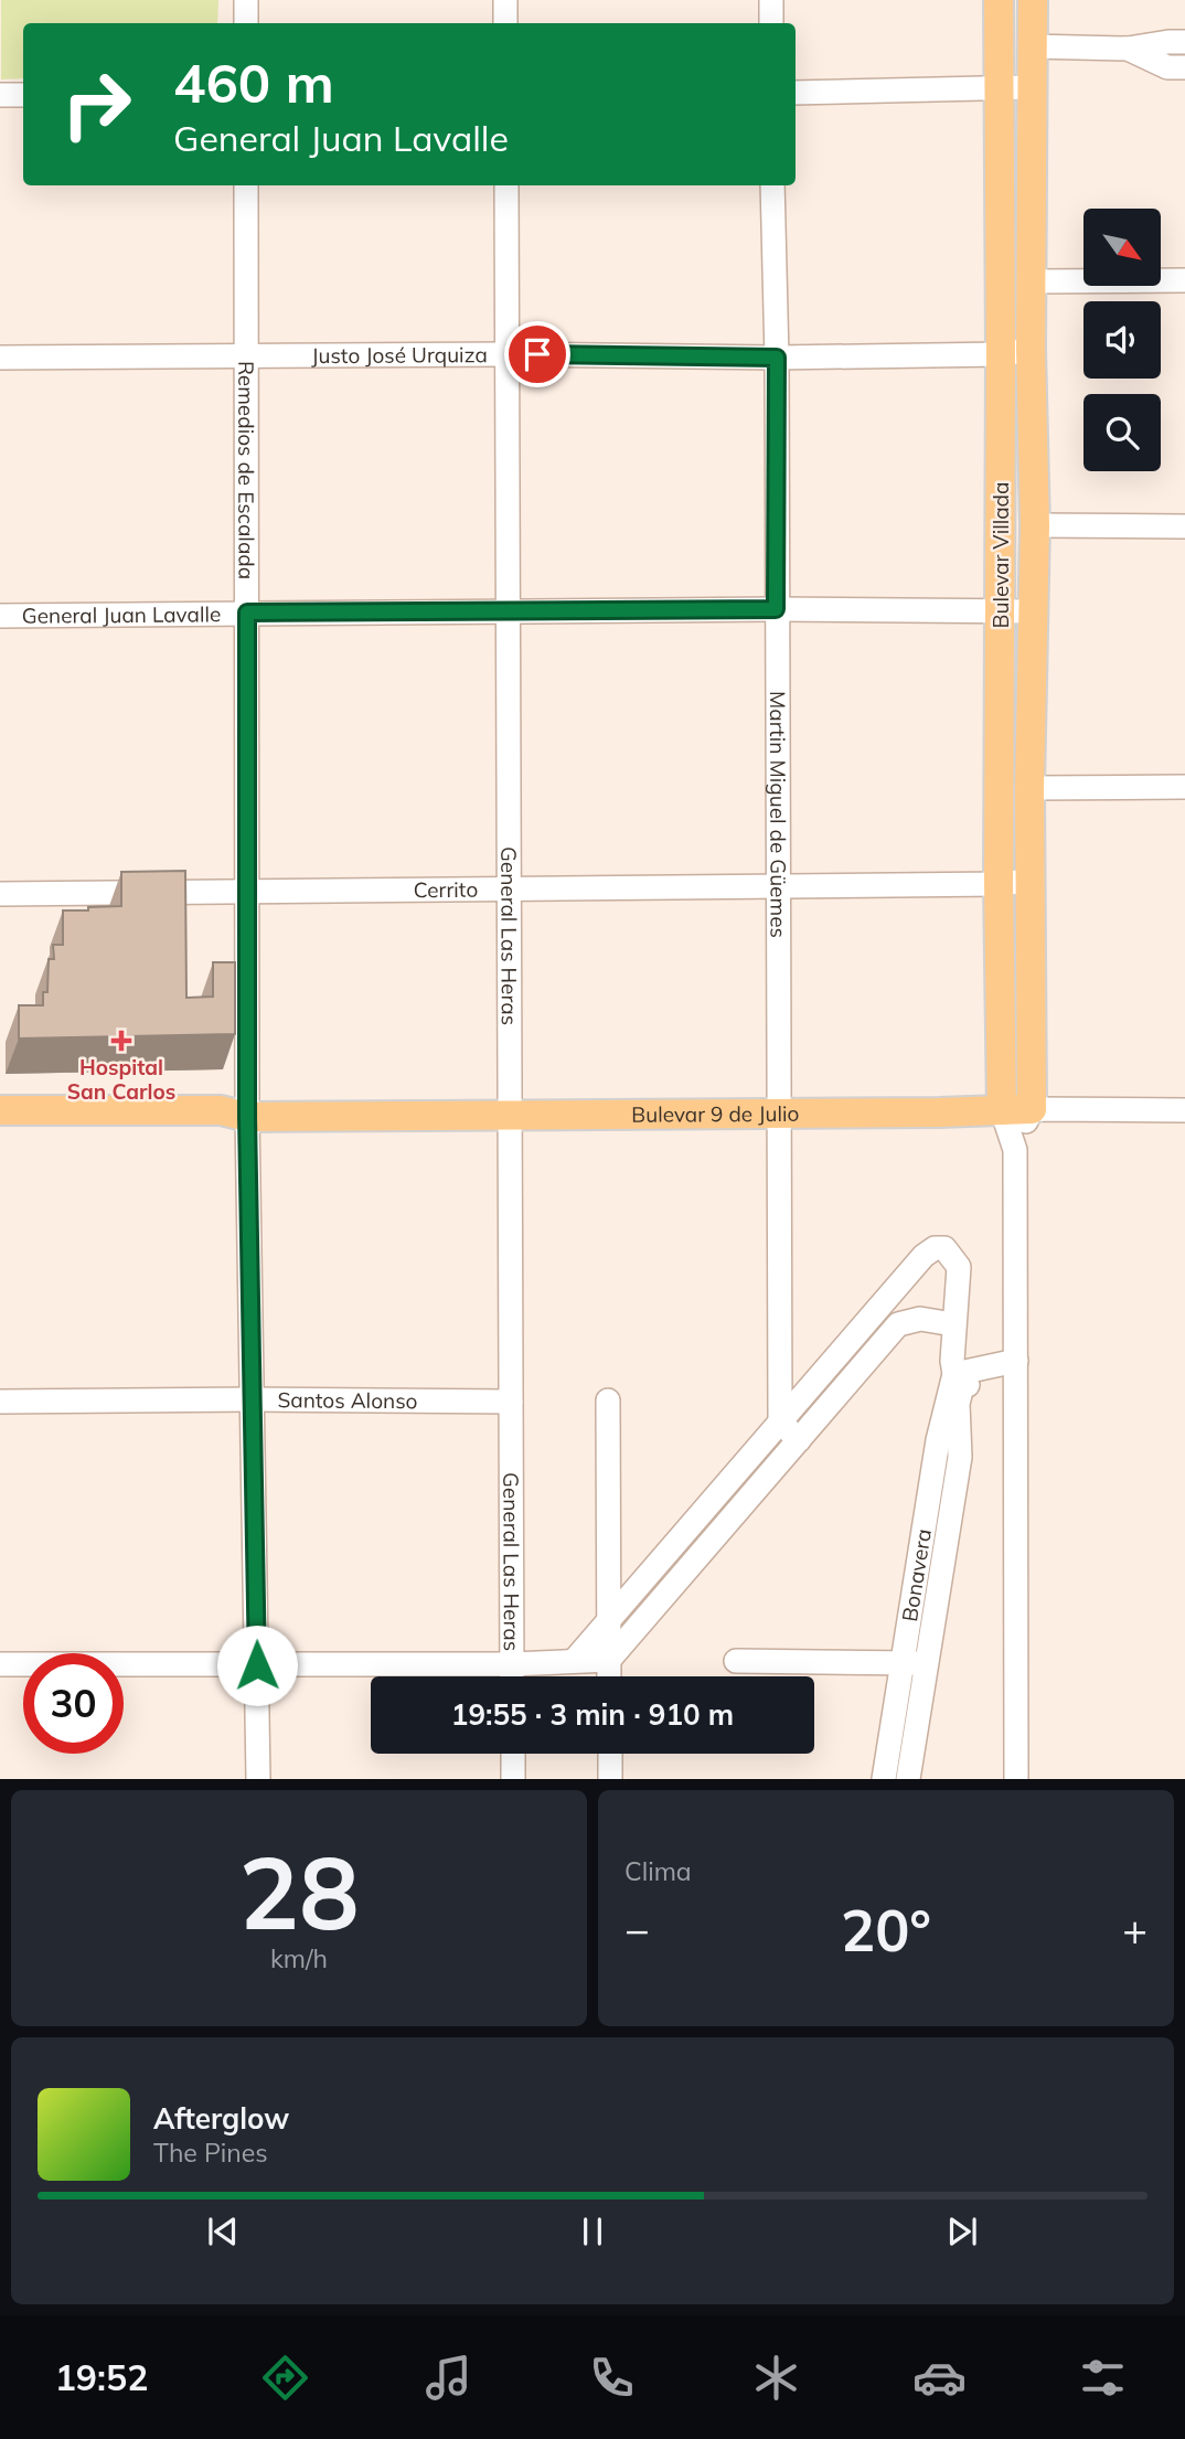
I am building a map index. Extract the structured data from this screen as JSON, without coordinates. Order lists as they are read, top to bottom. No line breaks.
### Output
{"streets":{"main road":["Bulevar Villada","Bulevar 9 de Julio"],"street":["Justo José Urquiza","Remedios de Escalada","General Juan Lavalle","Martin Miguel de Güemes","Cerrito","General Las Heras","Santos Alonso","Bonavera"]},"crossings":[["Justo José Urquiza","Remedios de Escalada"],["Justo José Urquiza","Bulevar Villada"],["Justo José Urquiza","Martin Miguel de Güemes"],["Justo José Urquiza","General Las Heras"],["Remedios de Escalada","General Juan Lavalle"],["Remedios de Escalada","Cerrito"],["Remedios de Escalada","Bulevar 9 de Julio"],["Remedios de Escalada","Santos Alonso"],["Bulevar Villada","General Juan Lavalle"],["Bulevar Villada","Cerrito"],["Bulevar Villada","Bulevar 9 de Julio"],["General Juan Lavalle","Martin Miguel de Güemes"],["General Juan Lavalle","General Las Heras"],["Martin Miguel de Güemes","Cerrito"],["Martin Miguel de Güemes","Bulevar 9 de Julio"],["Cerrito","General Las Heras"],["General Las Heras","Bulevar 9 de Julio"],["General Las Heras","Santos Alonso"]],"places":{"health":["Hospital San Carlos"]},"north":"bottom right","page":{"turn":["460 m","General Juan Lavalle"],"limit":"30","trip":"19:55 · 3 min · 910 m","tile":[["28","km/h"],"Clima"],"heat":["−","20°","+"],"song":["Afterglow","The Pines"],"tabs":"19:52"}}
